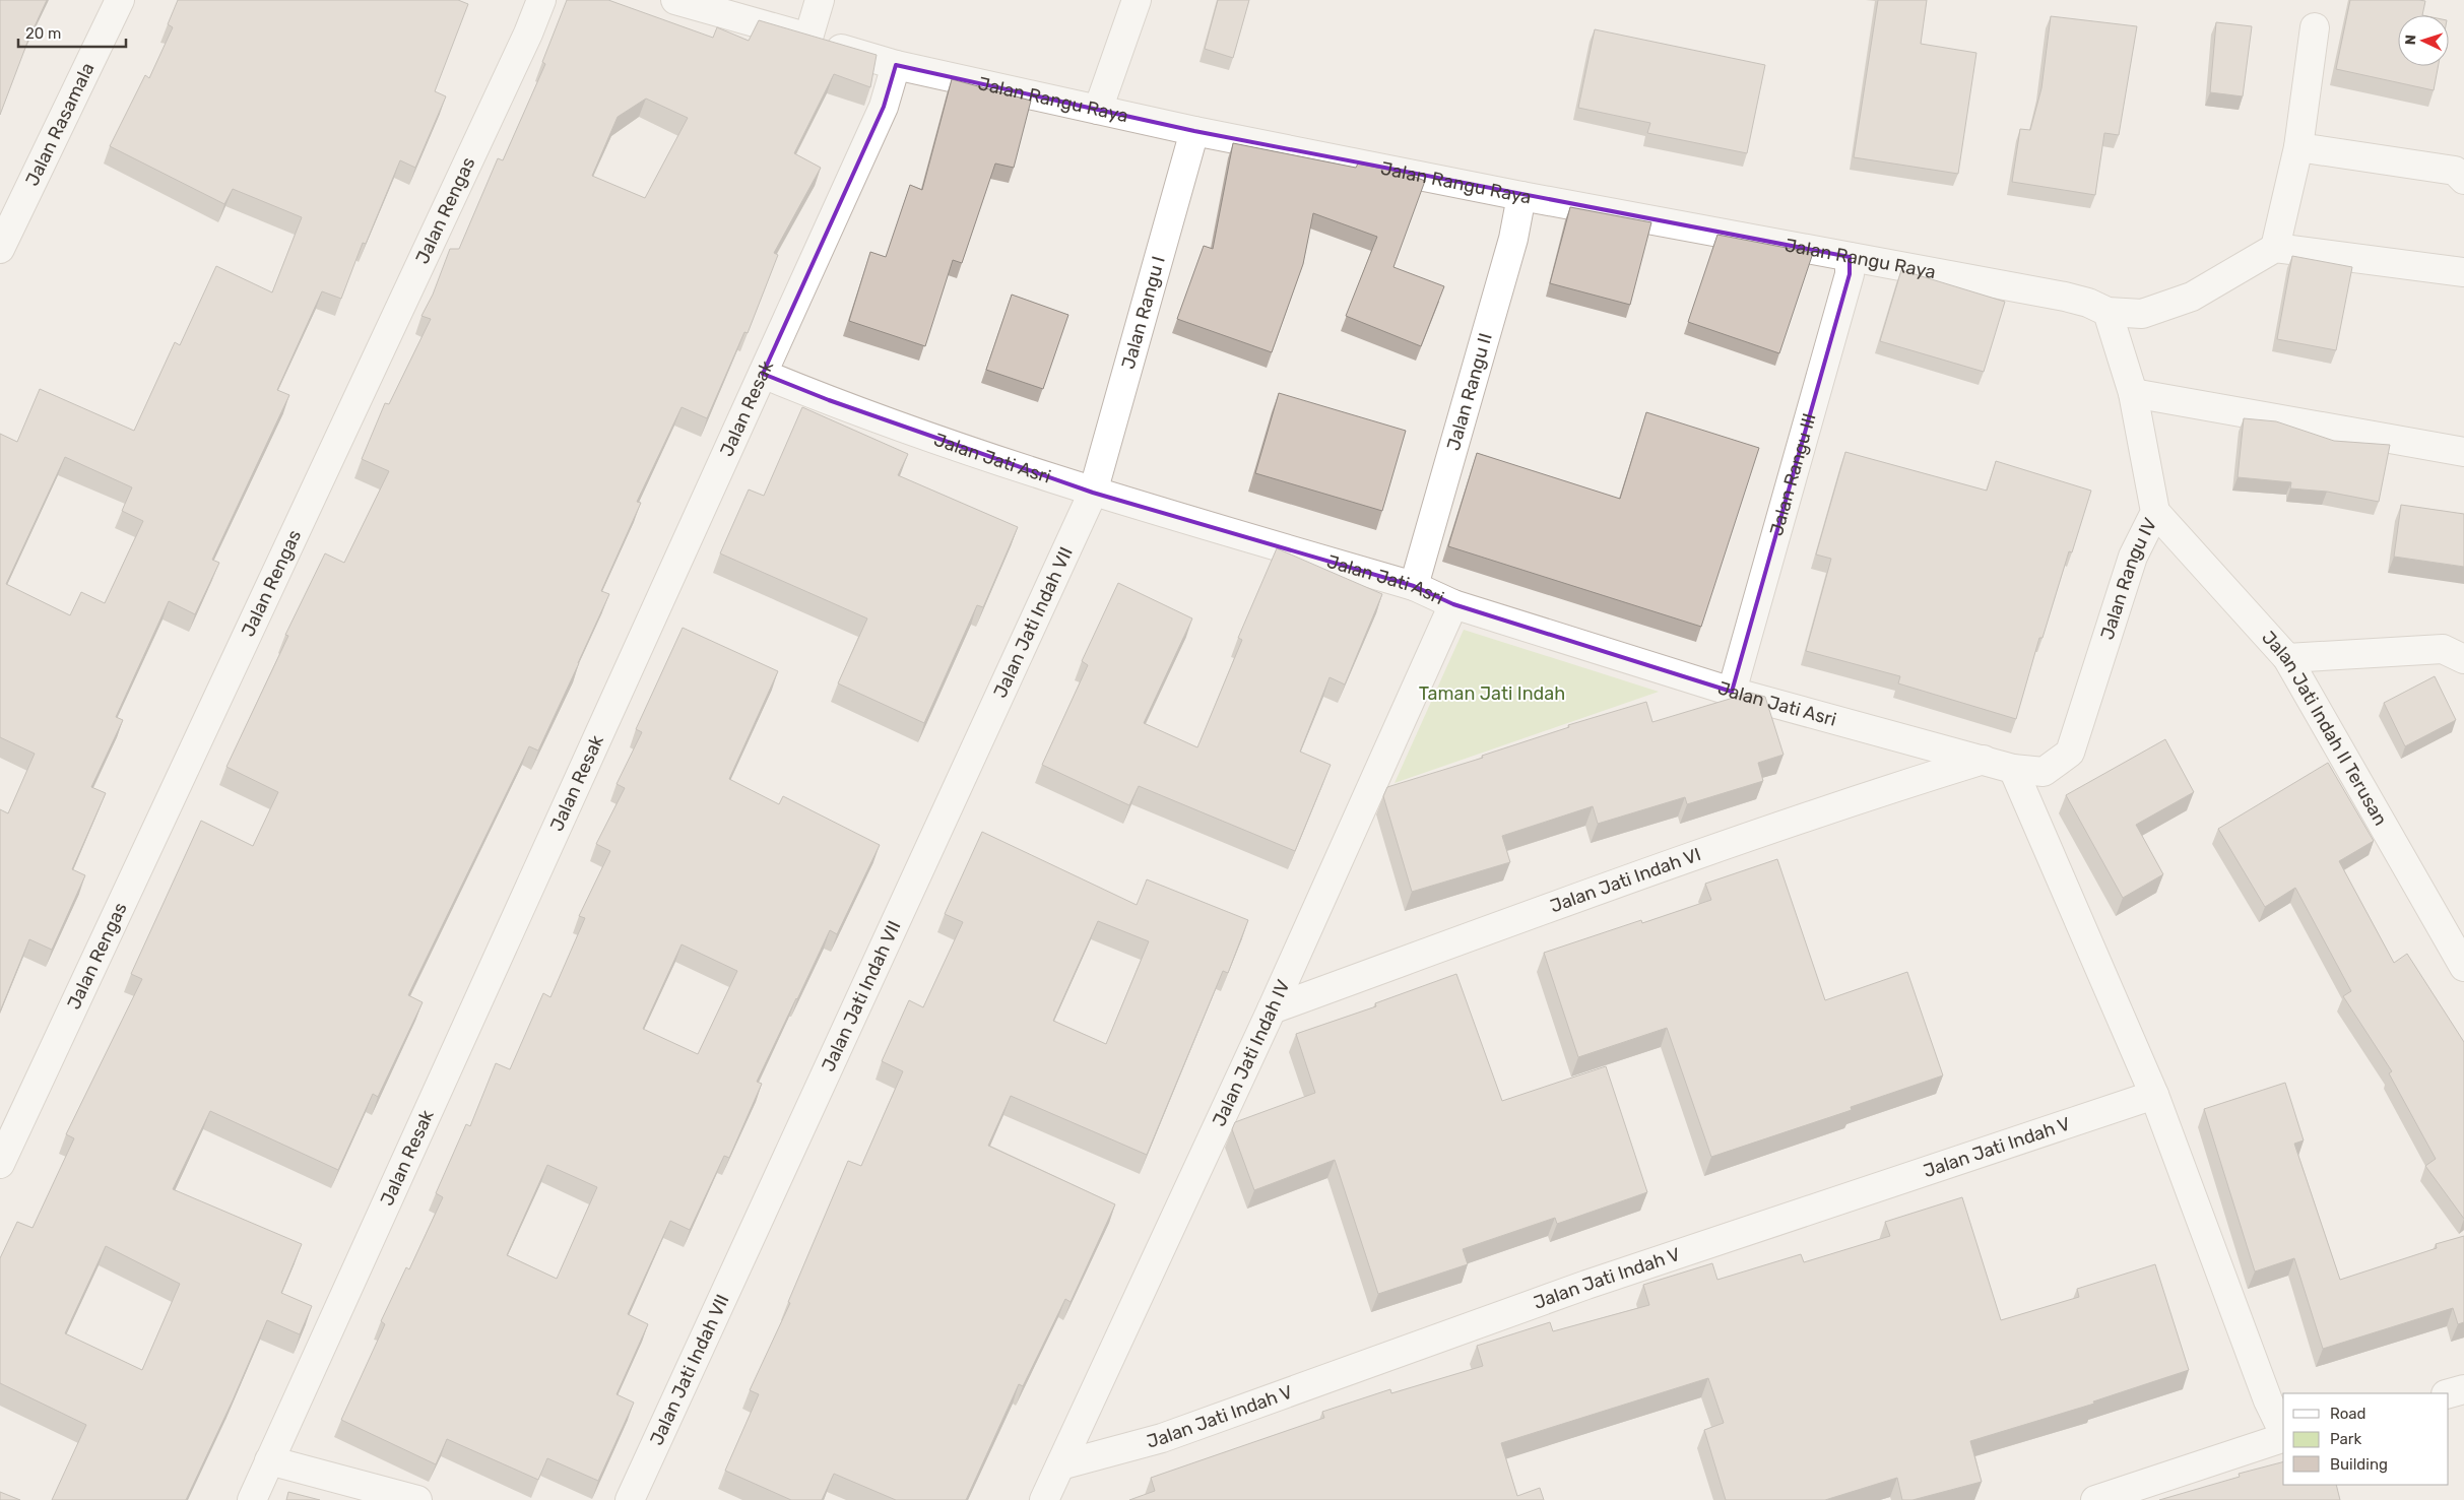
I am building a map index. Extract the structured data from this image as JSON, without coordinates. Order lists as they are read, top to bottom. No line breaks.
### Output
{"streets":{"street":["Jalan Rangu Raya","Jalan Rasamala","Jalan Rengas","Jalan Rangu I","Jalan Rangu II","Jalan Resak","Jalan Jati Asri","Jalan Rangu III","Jalan Rangu IV","Jalan Jati Indah VII","Jalan Jati Indah II Terusan","Jalan Jati Indah VI","Jalan Jati Indah IV","Jalan Jati Indah V"]},"crossings":[["Jalan Rangu Raya","Jalan Rangu I"],["Jalan Rangu Raya","Jalan Rangu II"],["Jalan Rangu Raya","Jalan Resak"],["Jalan Rangu Raya","Jalan Rangu III"],["Jalan Rangu Raya","Jalan Rangu IV"],["Jalan Rangu I","Jalan Jati Asri"],["Jalan Rangu I","Jalan Jati Indah VII"],["Jalan Rangu II","Jalan Jati Asri"],["Jalan Resak","Jalan Jati Asri"],["Jalan Jati Asri","Jalan Rangu III"],["Jalan Jati Asri","Jalan Rangu IV"],["Jalan Jati Asri","Jalan Jati Indah VII"],["Jalan Jati Asri","Jalan Jati Indah VI"],["Jalan Jati Asri","Jalan Jati Indah IV"],["Jalan Rangu IV","Jalan Jati Indah II Terusan"],["Jalan Jati Indah VI","Jalan Jati Indah IV"],["Jalan Jati Indah IV","Jalan Jati Indah V"]],"parks":["Taman Jati Indah"],"legend":["Road","Park","Building"],"scale_bar":"20 m","north":"left"}
